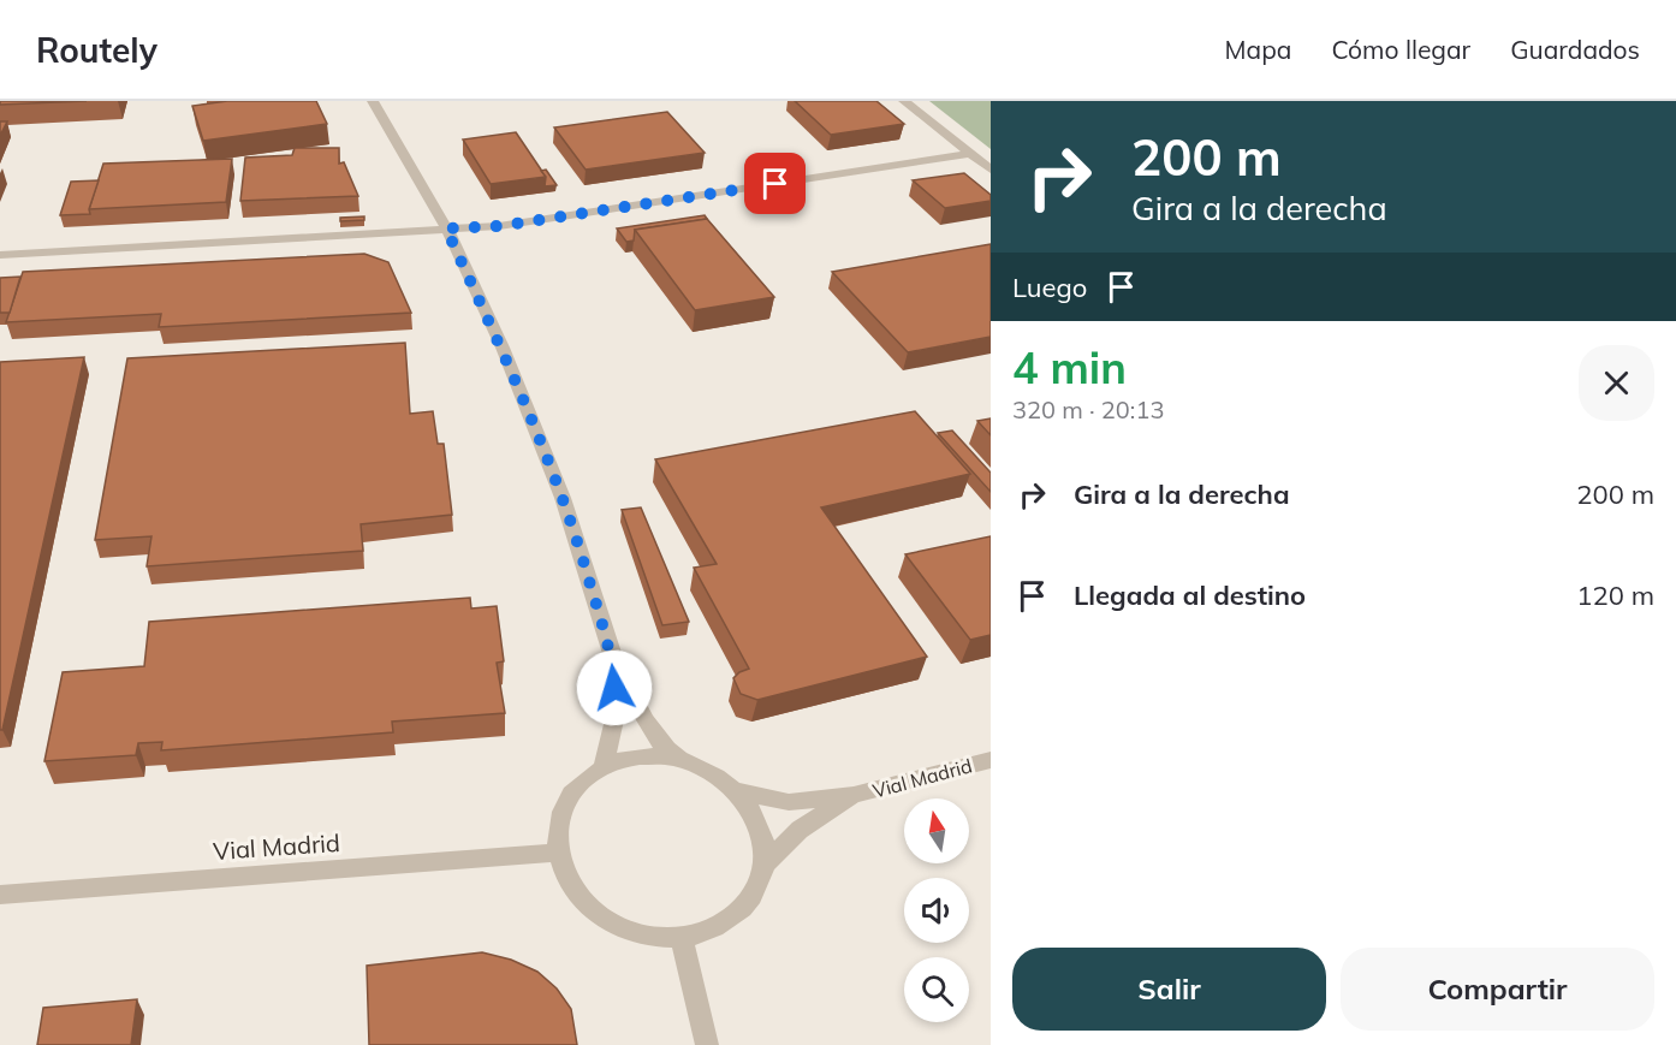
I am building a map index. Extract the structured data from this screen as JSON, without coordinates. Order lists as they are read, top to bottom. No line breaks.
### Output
{"streets":{"street":["Vial Madrid"]},"north":"top","page":{"header":"Routely","nav":["Mapa","Cómo llegar","Guardados"],"turn":["200 m","Gira a la derecha"],"then":"Luego","heading":["4 min","320 m · 20:13"],"list":[{"name":"Gira a la derecha","value":"200 m"},{"name":"Llegada al destino","value":"120 m"}],"buttons":["Salir","Compartir"]}}
